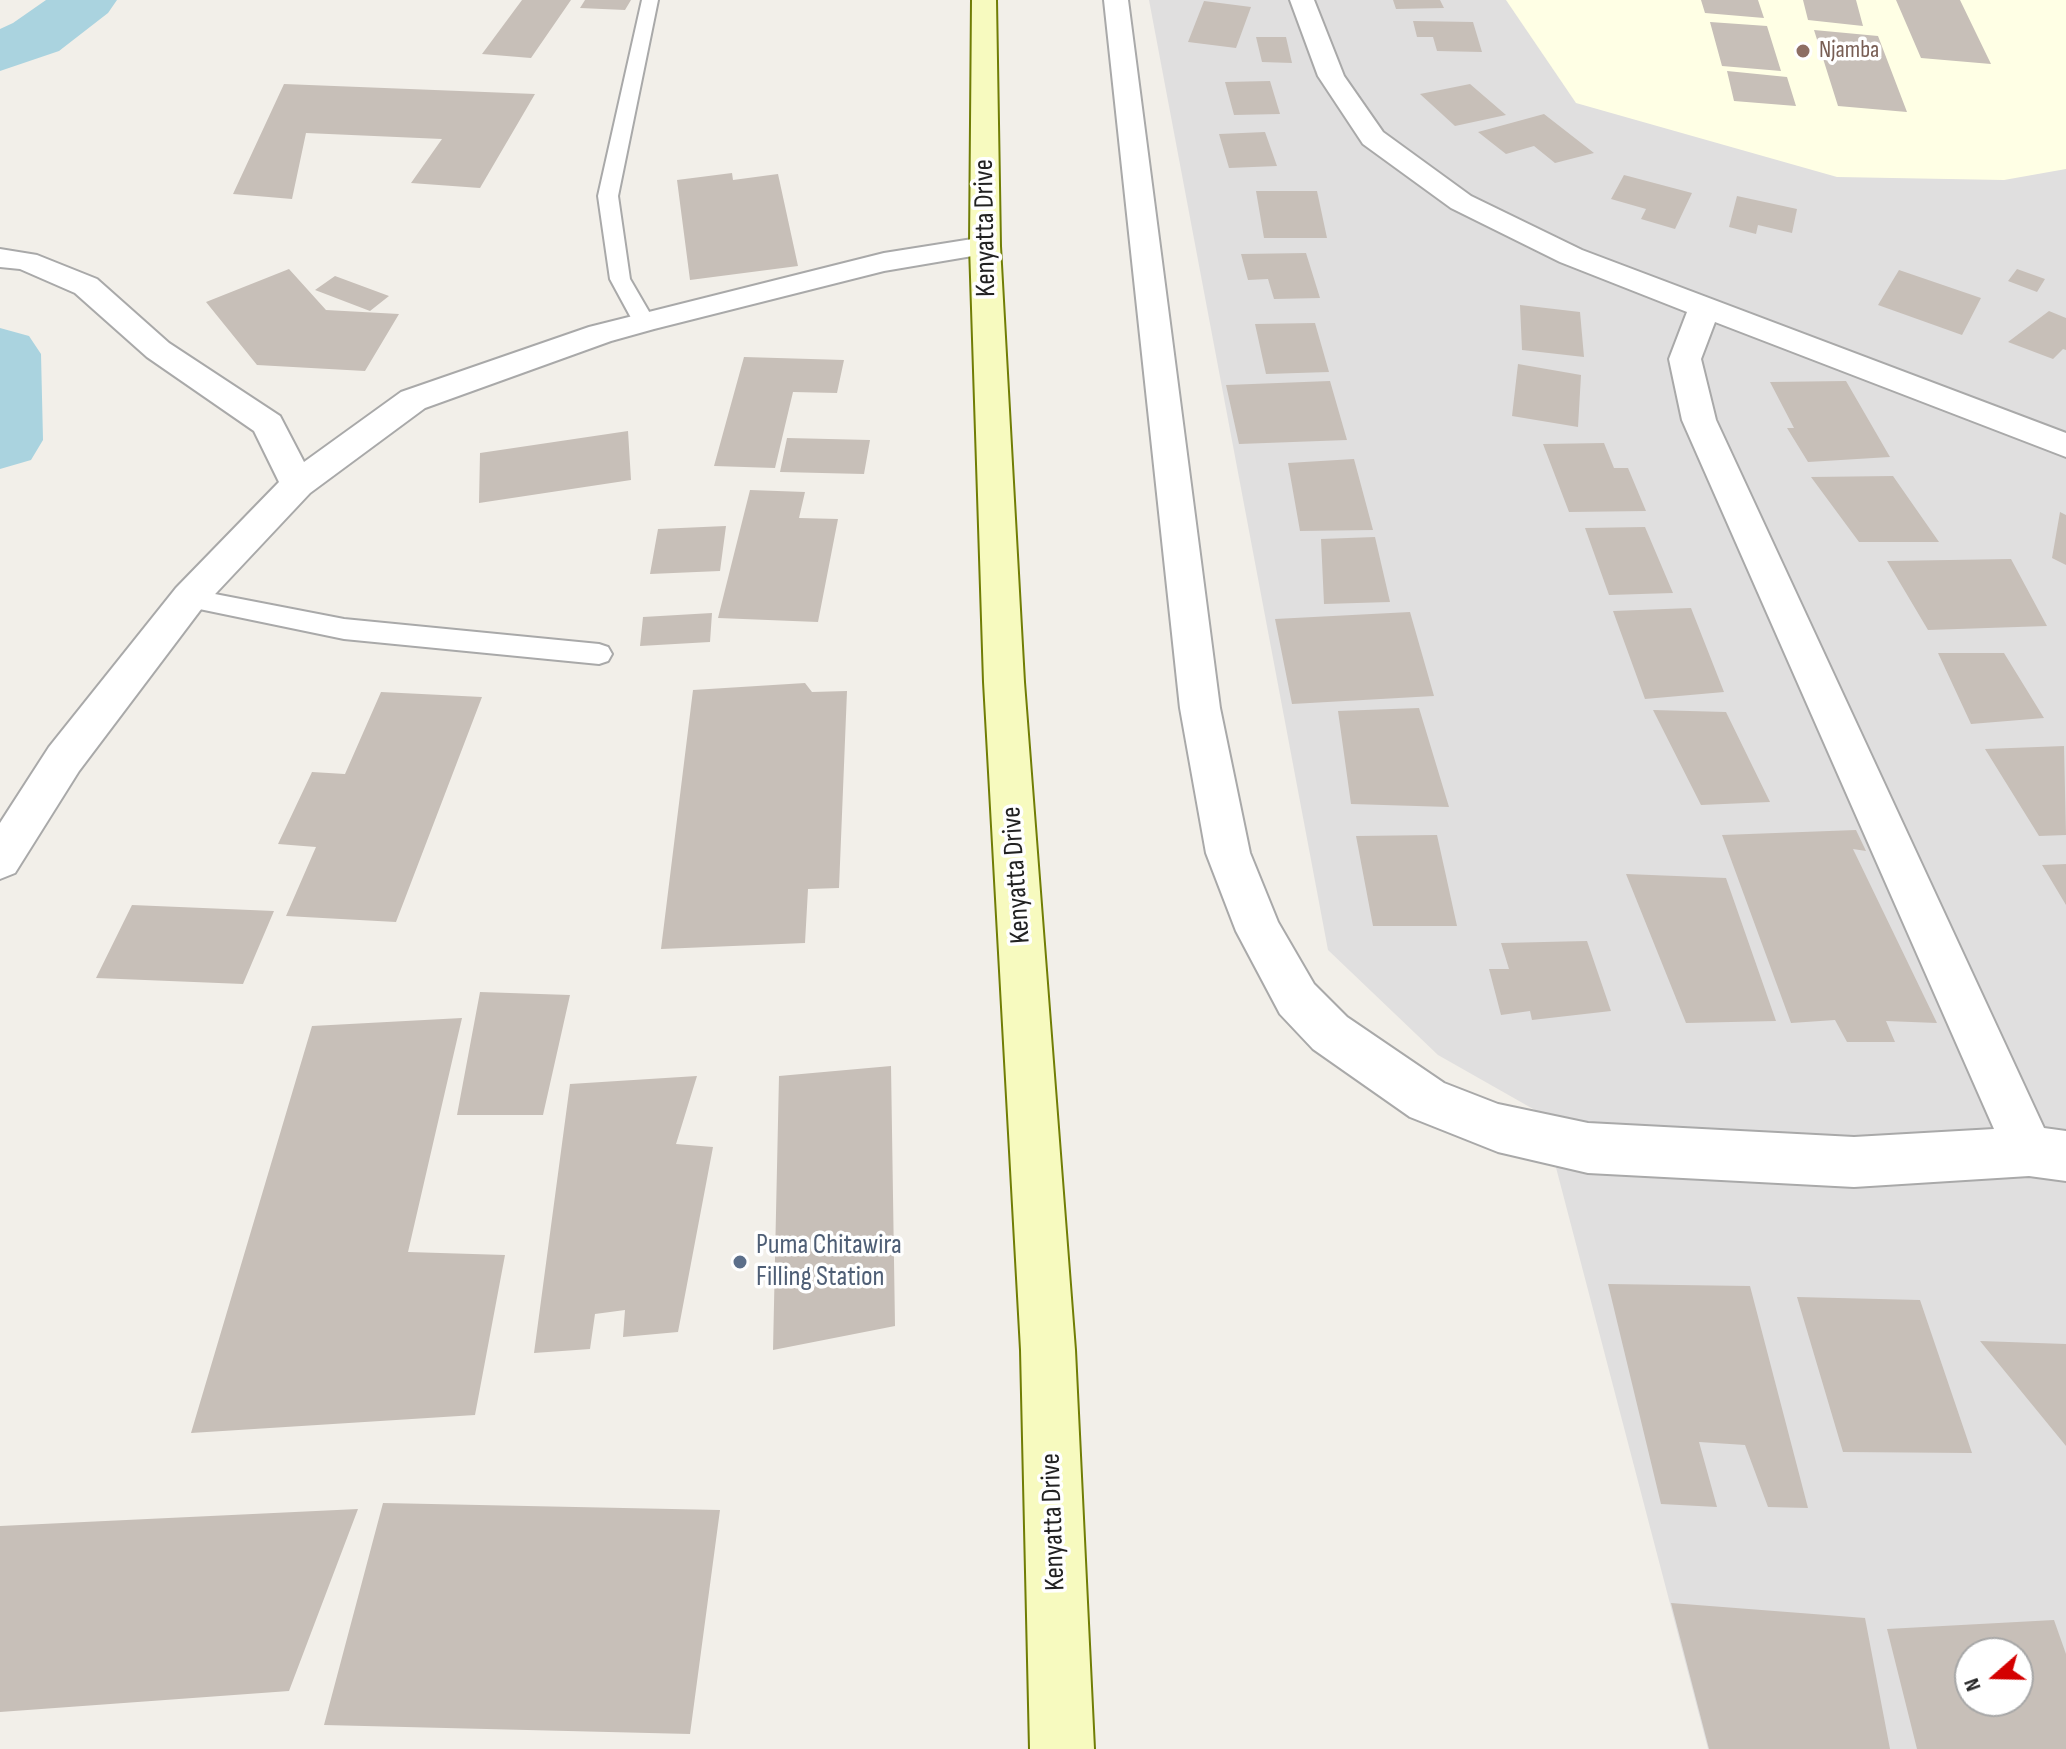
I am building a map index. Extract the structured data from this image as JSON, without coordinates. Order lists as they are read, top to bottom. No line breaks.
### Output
{"streets":{"main road":["Kenyatta Drive"]},"places":["Njamba","Puma Chitawira Filling Station"],"north":"left"}
